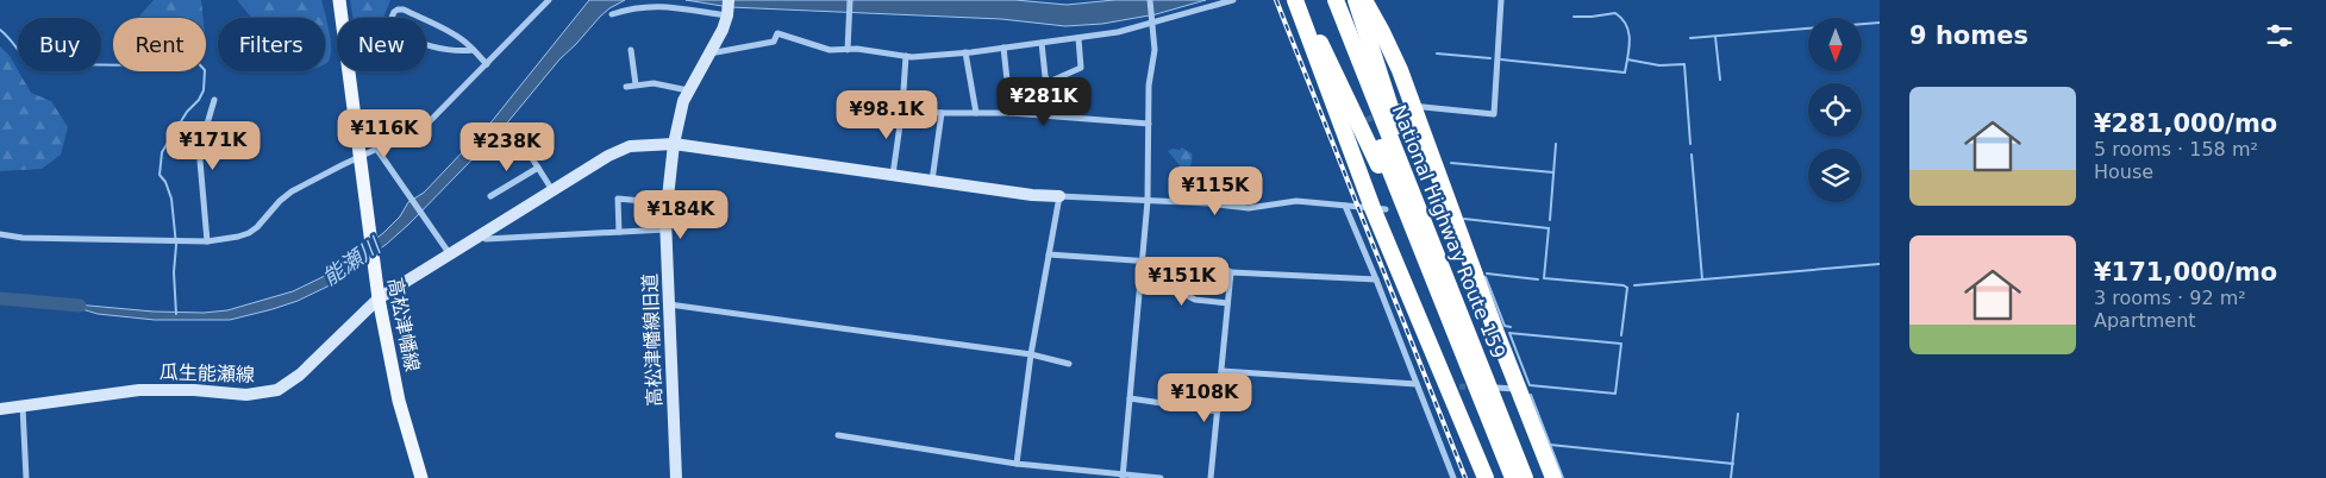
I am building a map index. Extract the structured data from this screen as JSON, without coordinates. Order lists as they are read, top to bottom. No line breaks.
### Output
{"streets":{"highway":["National Highway Route 159"],"main road":["高松津幡線"],"street":["高松津幡線旧道","瓜生能瀬線"]},"crossings":[["高松津幡線","瓜生能瀬線"],["高松津幡線旧道","瓜生能瀬線"]],"water":["能瀬川"],"north":"bottom","page":{"heading":"9 homes","chip":["Buy","Rent","Filters","New"],"list":[{"name":"¥281,000/mo","note":"5 rooms · 158 m² · House"},{"name":"¥171,000/mo","note":"3 rooms · 92 m² · Apartment"}],"price":["¥281K","¥98.1K","¥116K","¥171K","¥238K","¥115K","¥184K","¥151K","¥108K"]}}
